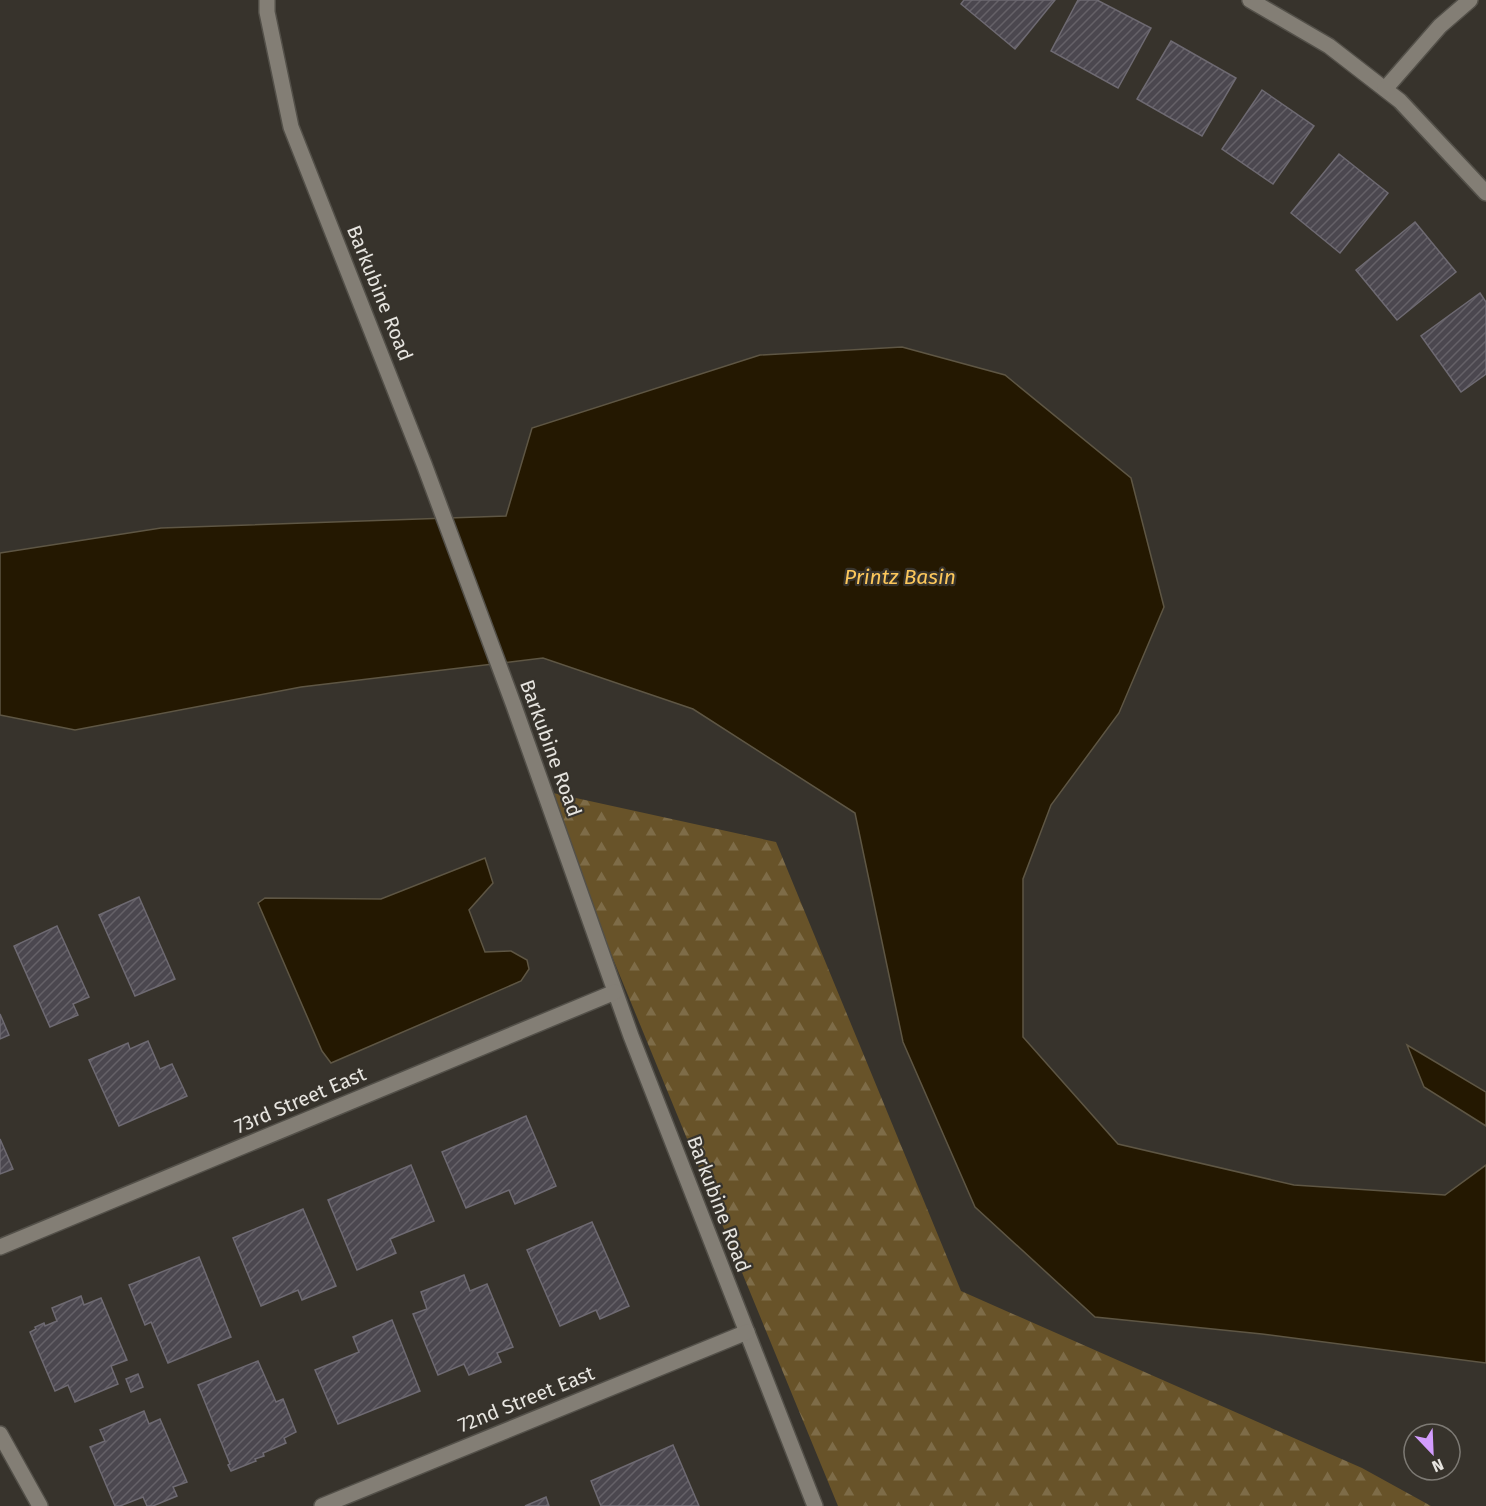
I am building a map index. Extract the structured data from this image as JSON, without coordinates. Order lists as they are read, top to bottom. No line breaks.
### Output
{"streets":{"street":["Barkubine Road","73rd Street East","72nd Street East"]},"crossings":[["Barkubine Road","73rd Street East"],["Barkubine Road","72nd Street East"]],"water":["Printz Basin"],"north":"bottom right"}
